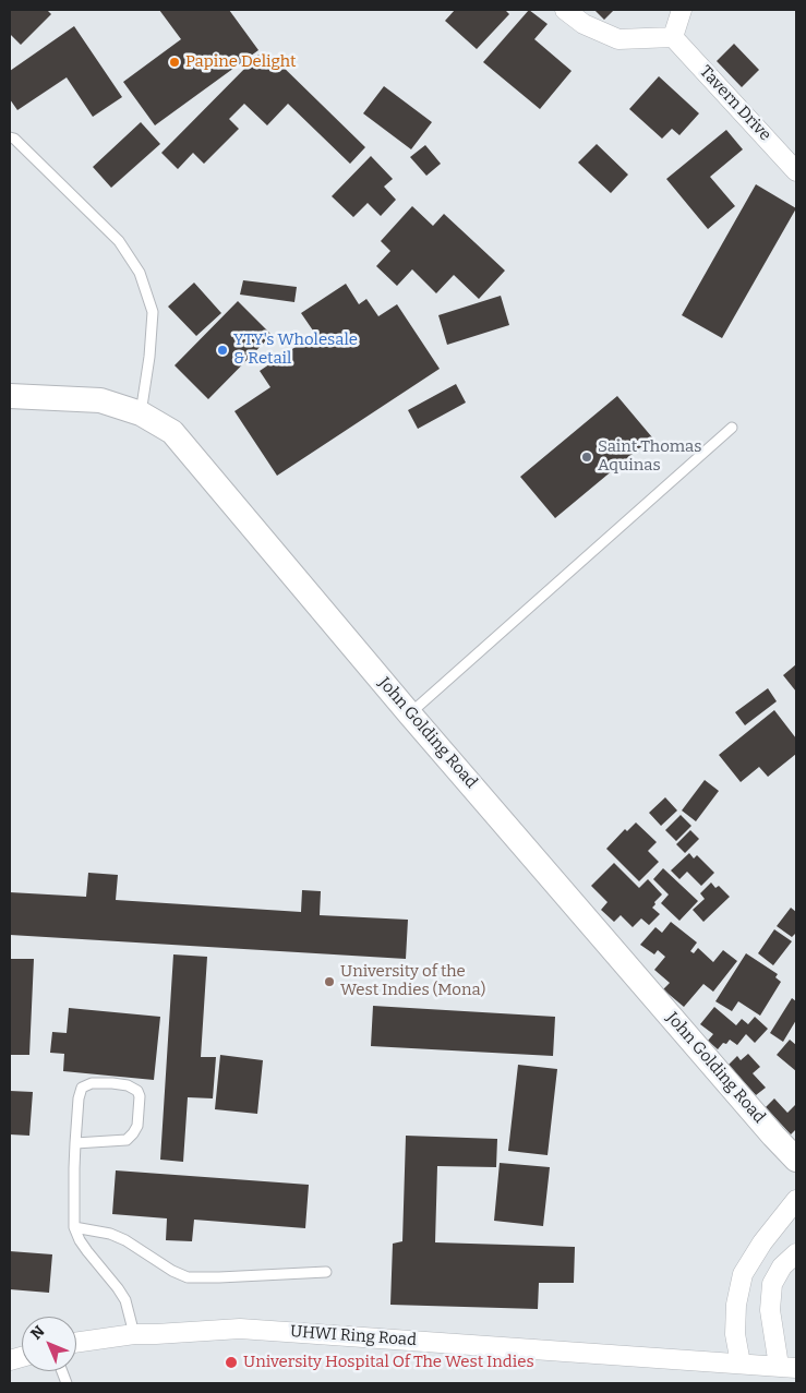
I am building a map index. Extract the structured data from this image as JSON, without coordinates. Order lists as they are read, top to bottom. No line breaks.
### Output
{"streets":{"street":["Tavern Drive","John Golding Road","UHWI Ring Road"]},"places":["Papine Delight","YTY's Wholesale & Retail","Saint Thomas Aquinas","University of the West Indies (Mona)","University Hospital Of The West Indies"],"north":"top left"}
